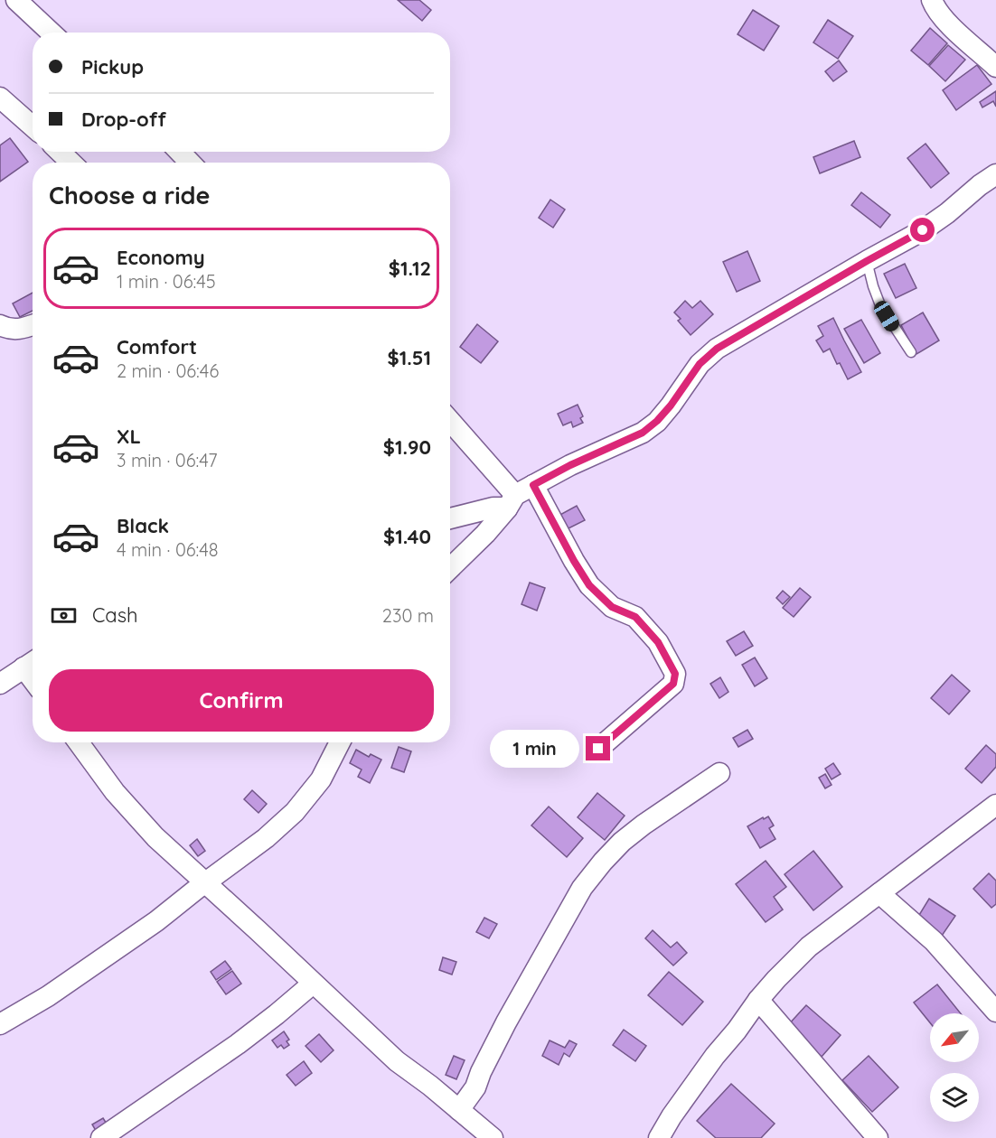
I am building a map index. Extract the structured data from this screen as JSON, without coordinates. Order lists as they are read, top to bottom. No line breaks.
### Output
{"north":"bottom left","page":{"banner":["Pickup","Drop-off"],"heading":"Choose a ride","list":[{"name":"Economy","note":"1 min · 06:45","value":"$1.12"},{"name":"Comfort","note":"2 min · 06:46","value":"$1.51"},{"name":"XL","note":"3 min · 06:47","value":"$1.90"},{"name":"Black","note":"4 min · 06:48","value":"$1.40"}],"pay":["Cash","230 m"],"buttons":"Confirm","bubble":"1 min"}}
